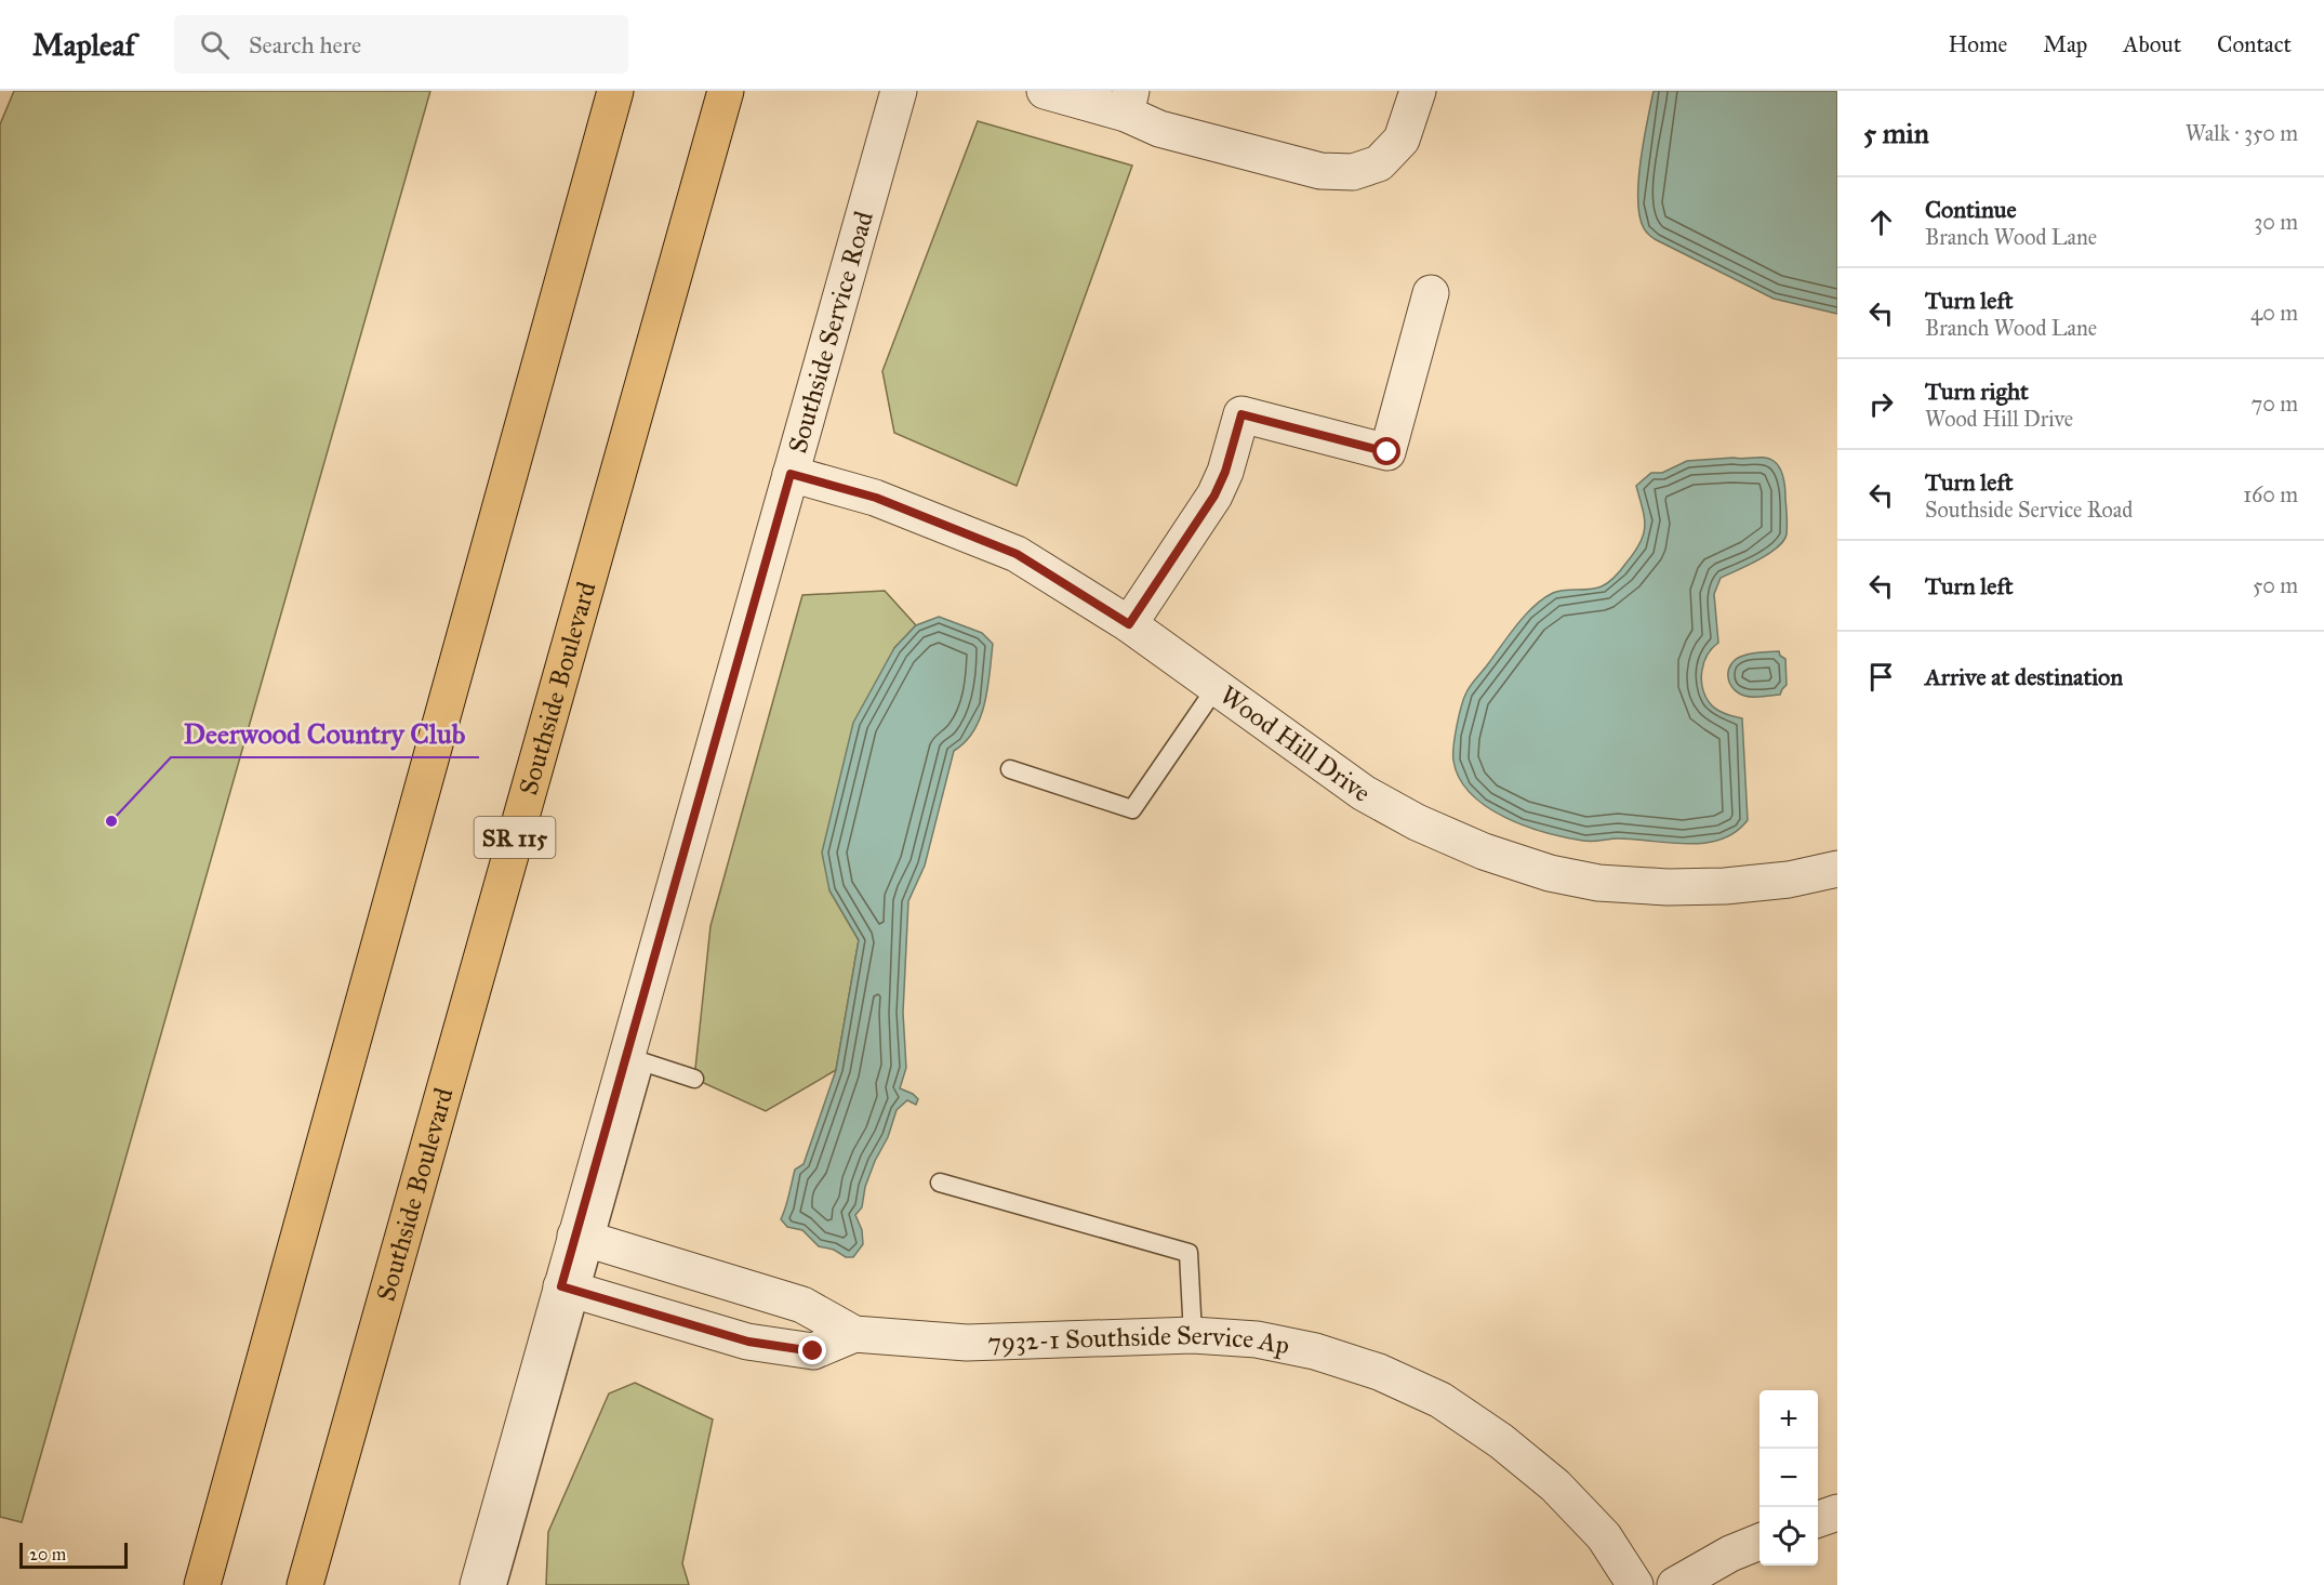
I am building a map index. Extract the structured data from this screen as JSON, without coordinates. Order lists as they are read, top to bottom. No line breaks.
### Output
{"streets":{"highway":["Southside Boulevard","SR 115"],"street":["Southside Service Road","Wood Hill Drive","7932-1 Southside Service Ap"]},"crossings":[["Southside Service Road","Wood Hill Drive"],["Southside Service Road","7932-1 Southside Service Ap"]],"places":["Deerwood Country Club"],"scale_bar":"20 m","page":{"header":"Mapleaf","search":"Search here","nav":["Home","Map","About","Contact"],"heading":["5 min","Walk · 350 m"],"list":[["Continue","Branch Wood Lane","30 m"],["Turn left","Branch Wood Lane","40 m"],["Turn right","Wood Hill Drive","70 m"],["Turn left","Southside Service Road","160 m"],["Turn left","50 m"],"Arrive at destination"],"map_buttons":["+","−"],"scale":"20 m"}}
